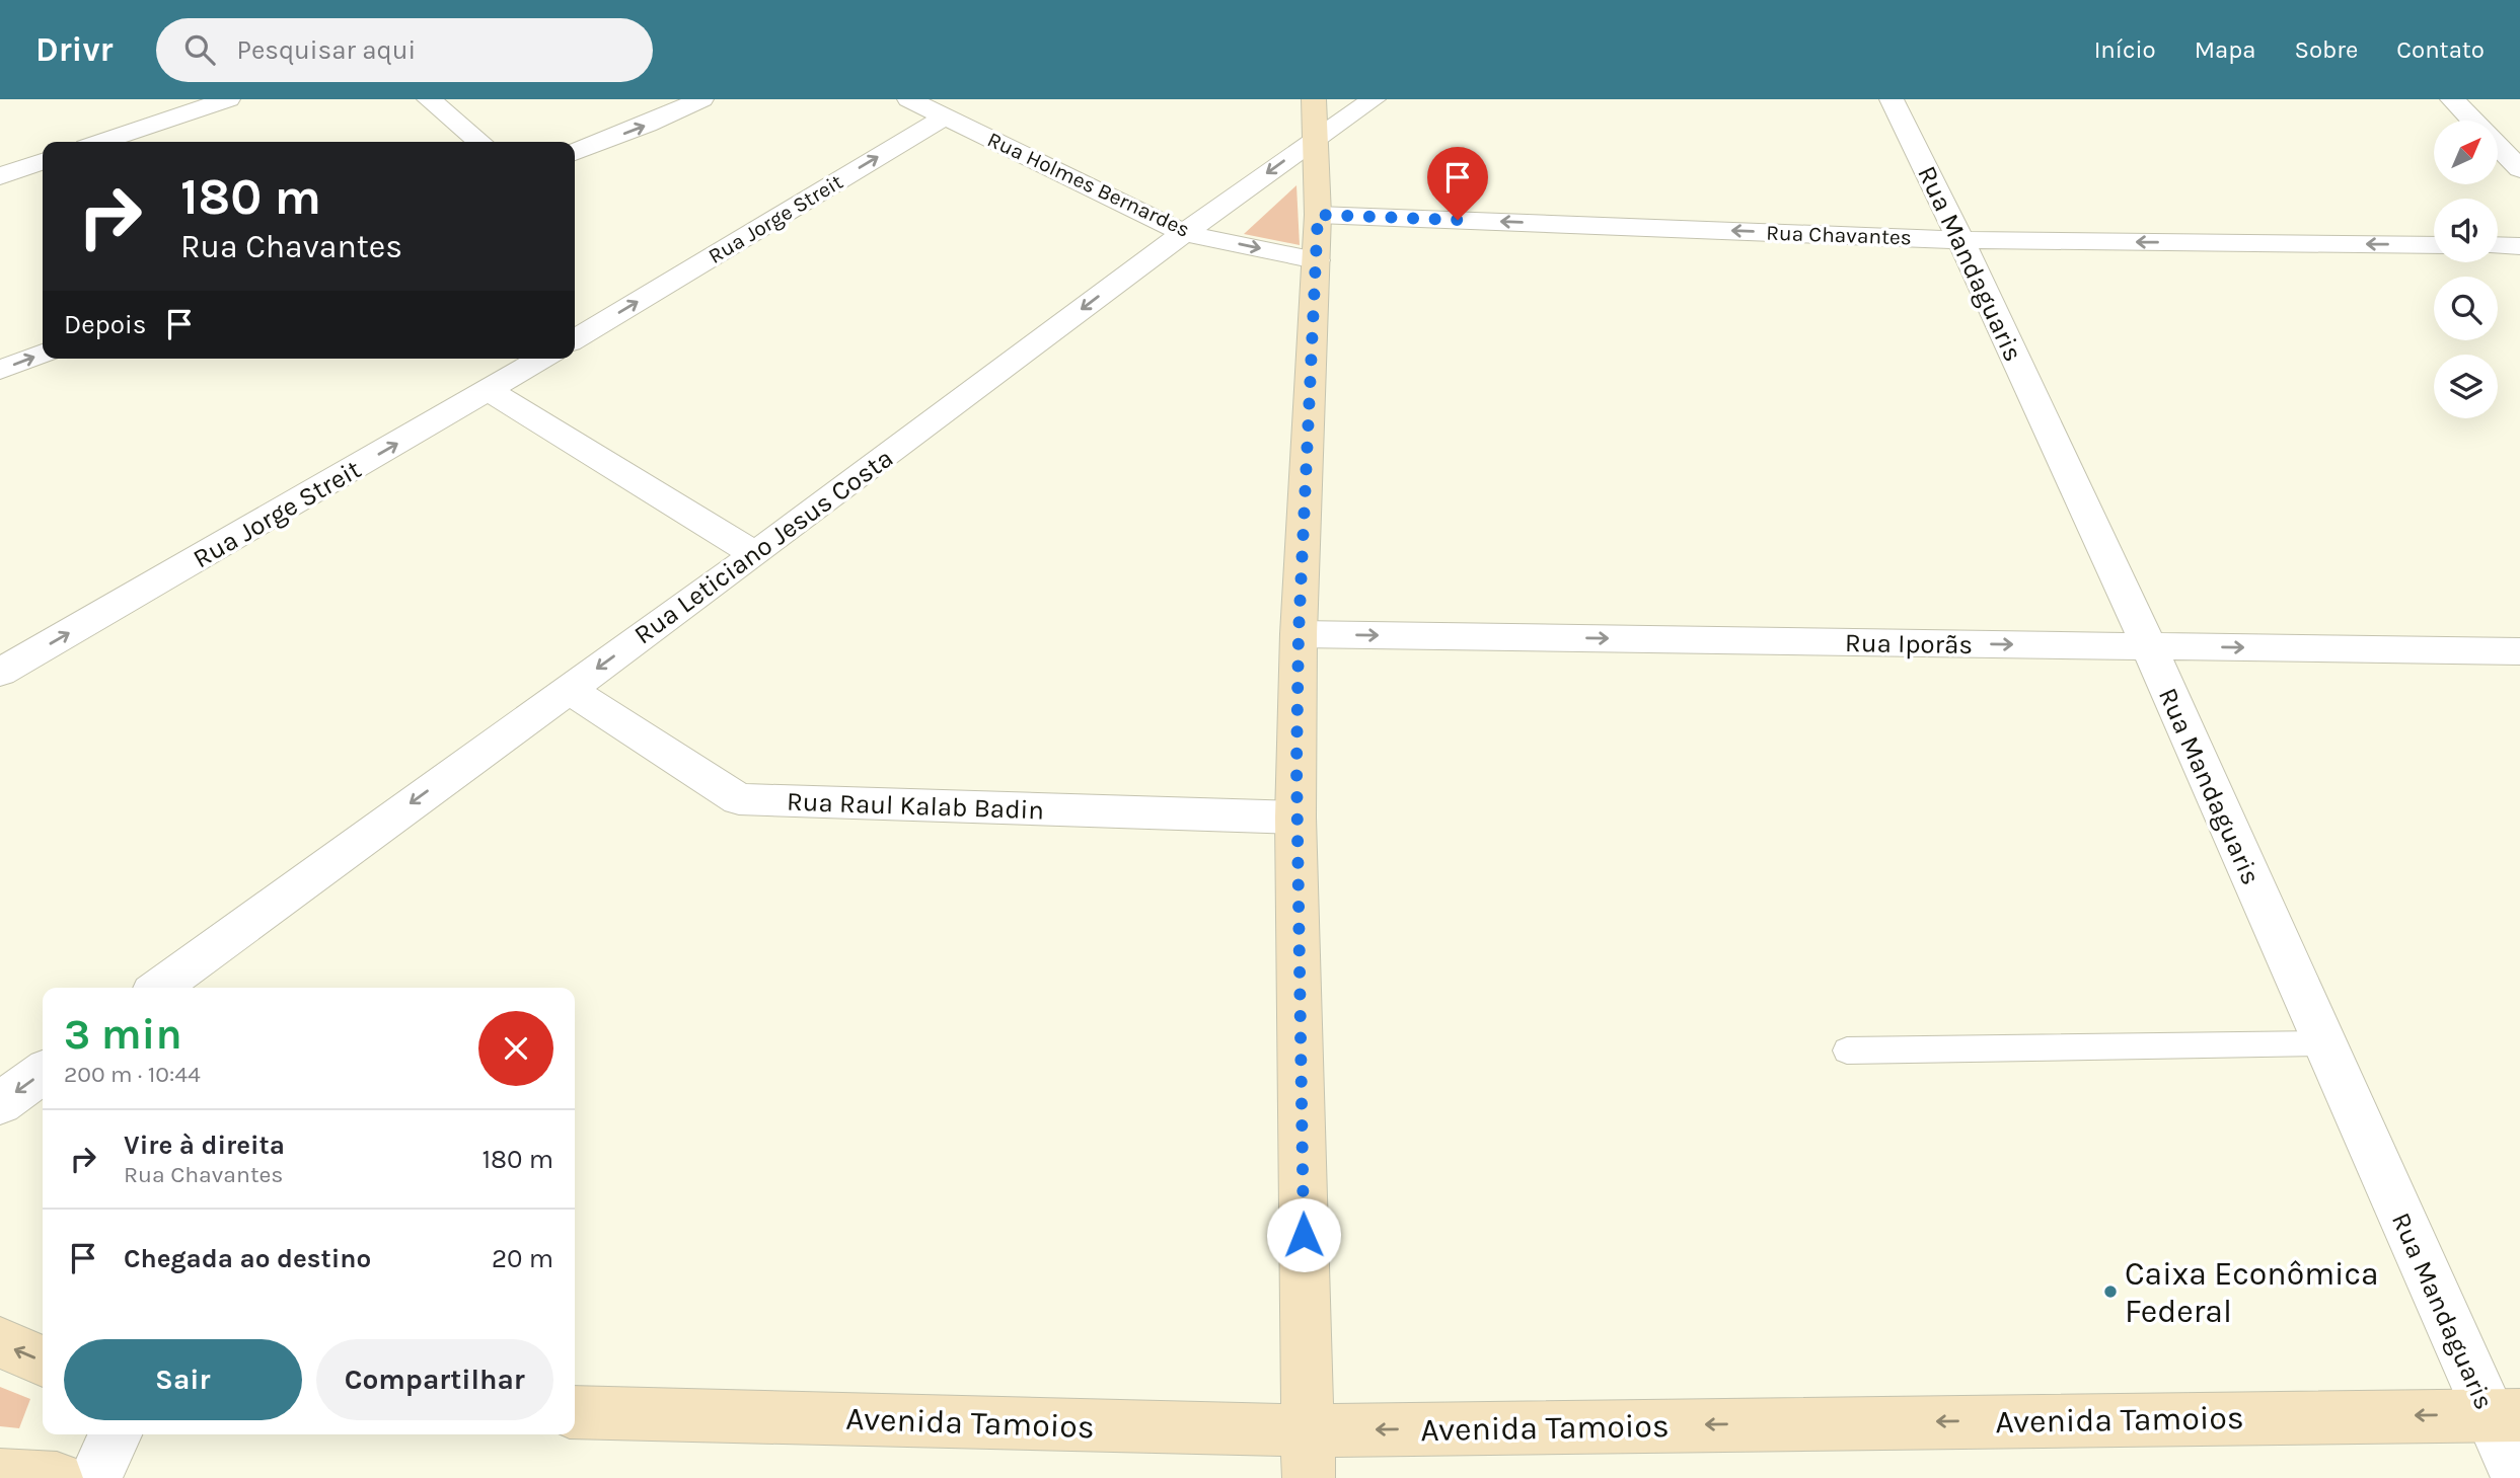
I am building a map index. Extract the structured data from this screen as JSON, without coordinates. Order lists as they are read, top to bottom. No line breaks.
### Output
{"streets":{"street":["Rua Holmes Bernardes","Rua Jorge Streit","Rua Chavantes","Rua Mandaguaris","Rua Leticiano Jesus Costa","Rua Iporãs","Rua Raul Kalab Badin","Avenida Tamoios"]},"crossings":[["Rua Holmes Bernardes","Rua Jorge Streit"],["Rua Holmes Bernardes","Rua Leticiano Jesus Costa"],["Rua Chavantes","Rua Mandaguaris"],["Rua Mandaguaris","Rua Iporãs"],["Rua Mandaguaris","Avenida Tamoios"],["Rua Leticiano Jesus Costa","Rua Raul Kalab Badin"]],"one_way":["Rua Jorge Streit","Rua Chavantes","Rua Leticiano Jesus Costa","Rua Iporãs","Avenida Tamoios"],"places":["Caixa Econômica Federal"],"north":"top right","page":{"header":"Drivr","search":"Pesquisar aqui","nav":["Início","Mapa","Sobre","Contato"],"turn":["180 m","Rua Chavantes"],"then":"Depois","heading":["3 min","200 m · 10:44"],"list":[{"name":"Vire à direita","note":"Rua Chavantes","value":"180 m"},{"name":"Chegada ao destino","value":"20 m"}],"buttons":["Sair","Compartilhar"]}}
